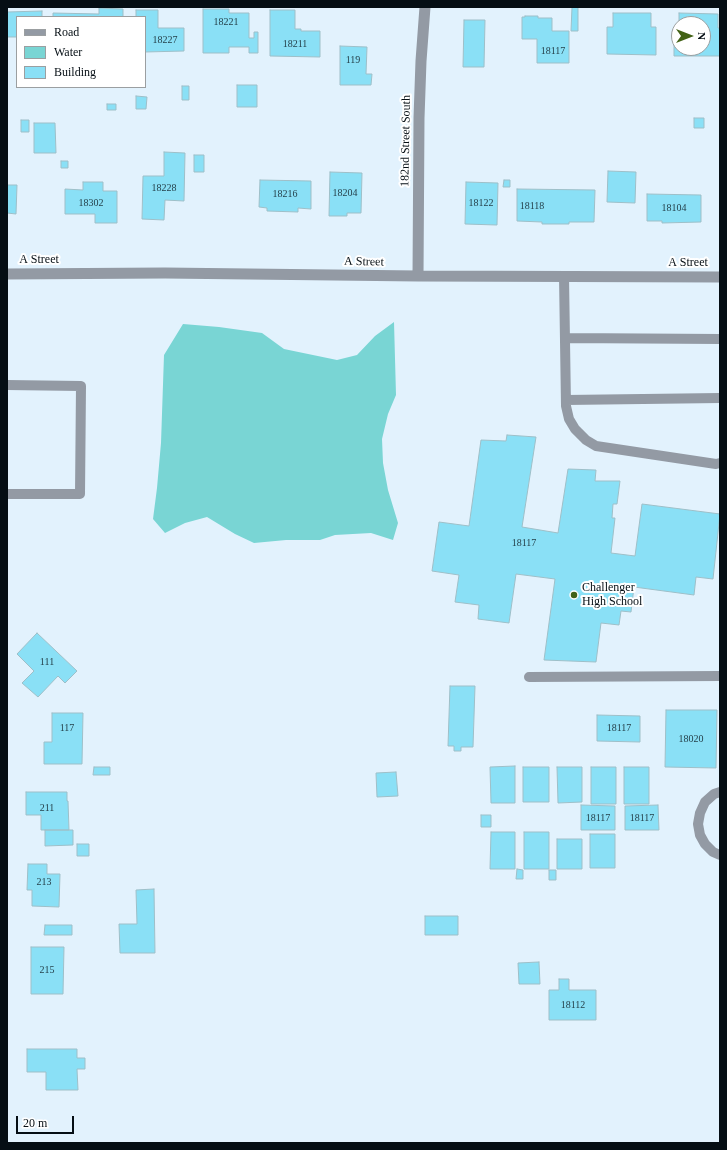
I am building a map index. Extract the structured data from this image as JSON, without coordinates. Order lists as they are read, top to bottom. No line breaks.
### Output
{"streets":{"street":["182nd Street South","A Street"]},"crossings":[["182nd Street South","A Street"]],"places":["Challenger High School"],"house_numbers":["18221","18227","18211","18117","119","18228","18204","18216","18302","18122","18118","18104","18117","111","117","18117","18020","211","18117","18117","213","215","18112"],"legend":["Road","Water","Building"],"scale_bar":"20 m","north":"right"}
